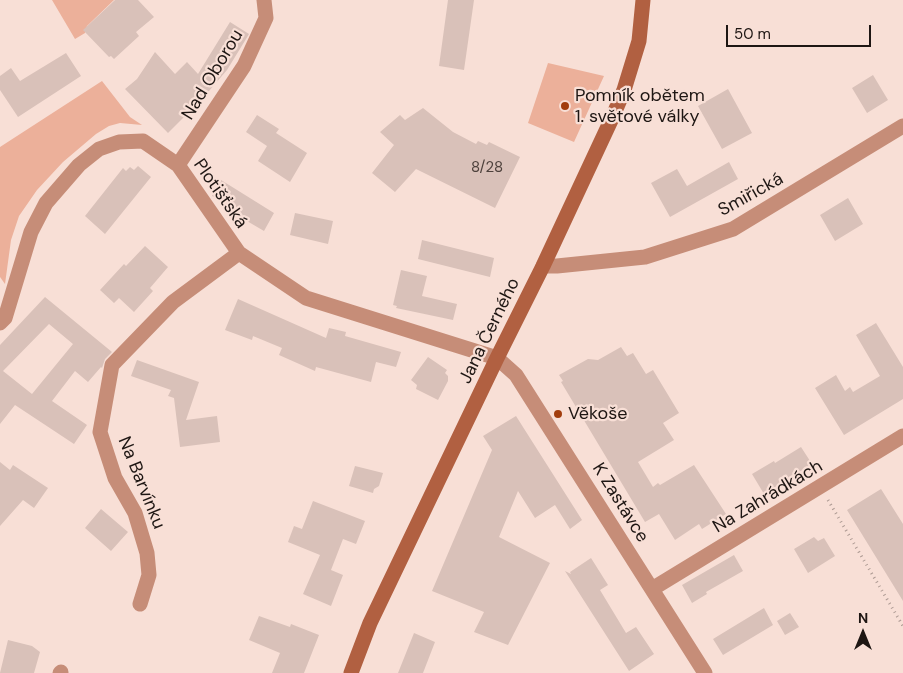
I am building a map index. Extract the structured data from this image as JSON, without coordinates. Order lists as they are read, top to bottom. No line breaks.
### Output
{"streets":{"street":["Nad Oborou","Plotišťská","Smiřická","Jana Černého","Na Barvínku","Na Zahrádkách","K Zastávce"]},"crossings":[["Nad Oborou","Plotišťská"],["Plotišťská","Jana Černého"],["Plotišťská","Na Barvínku"],["Plotišťská","K Zastávce"],["Smiřická","Jana Černého"],["Jana Černého","K Zastávce"],["Na Zahrádkách","K Zastávce"]],"places":["Pomník obětem 1. světové války","Věkoše"],"house_numbers":["8/28"],"scale_bar":"50 m","north":"top"}
